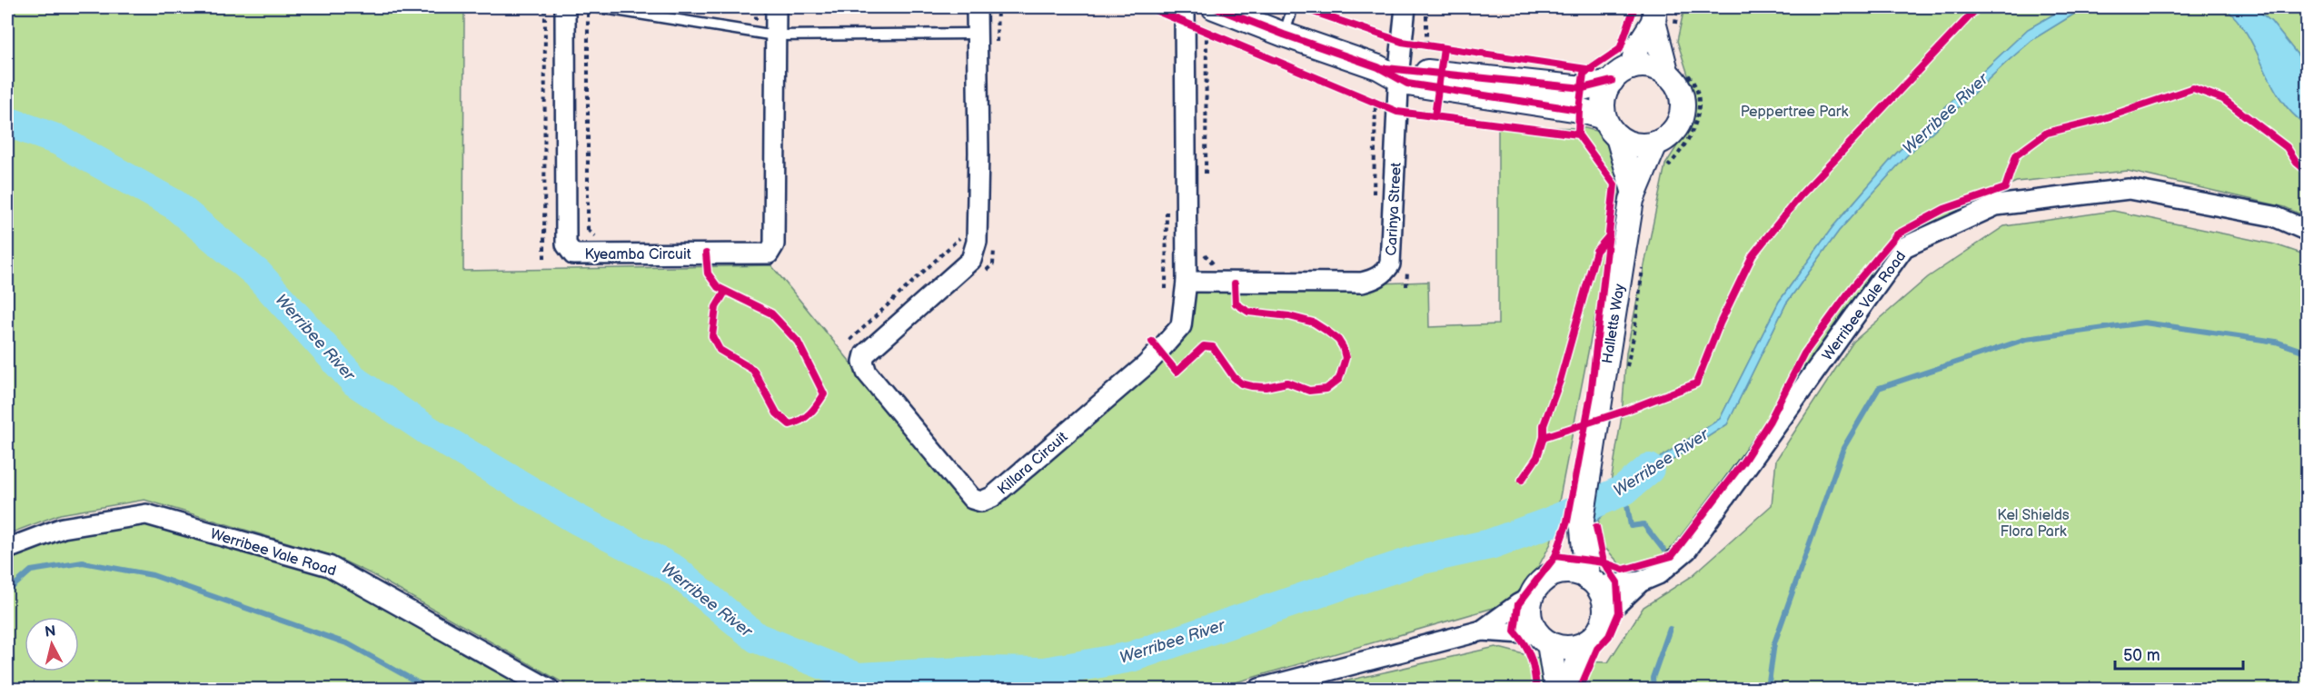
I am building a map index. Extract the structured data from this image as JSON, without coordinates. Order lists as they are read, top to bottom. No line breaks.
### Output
{"streets":{"street":["Carinya Street","Kyeamba Circuit","Werribee Vale Road","Halletts Way","Killara Circuit"]},"crossings":[["Carinya Street","Killara Circuit"],["Werribee Vale Road","Halletts Way"]],"water":["Werribee River"],"parks":["Peppertree Park","Kel Shields Flora Park"],"scale_bar":"50 m","north":"top"}
